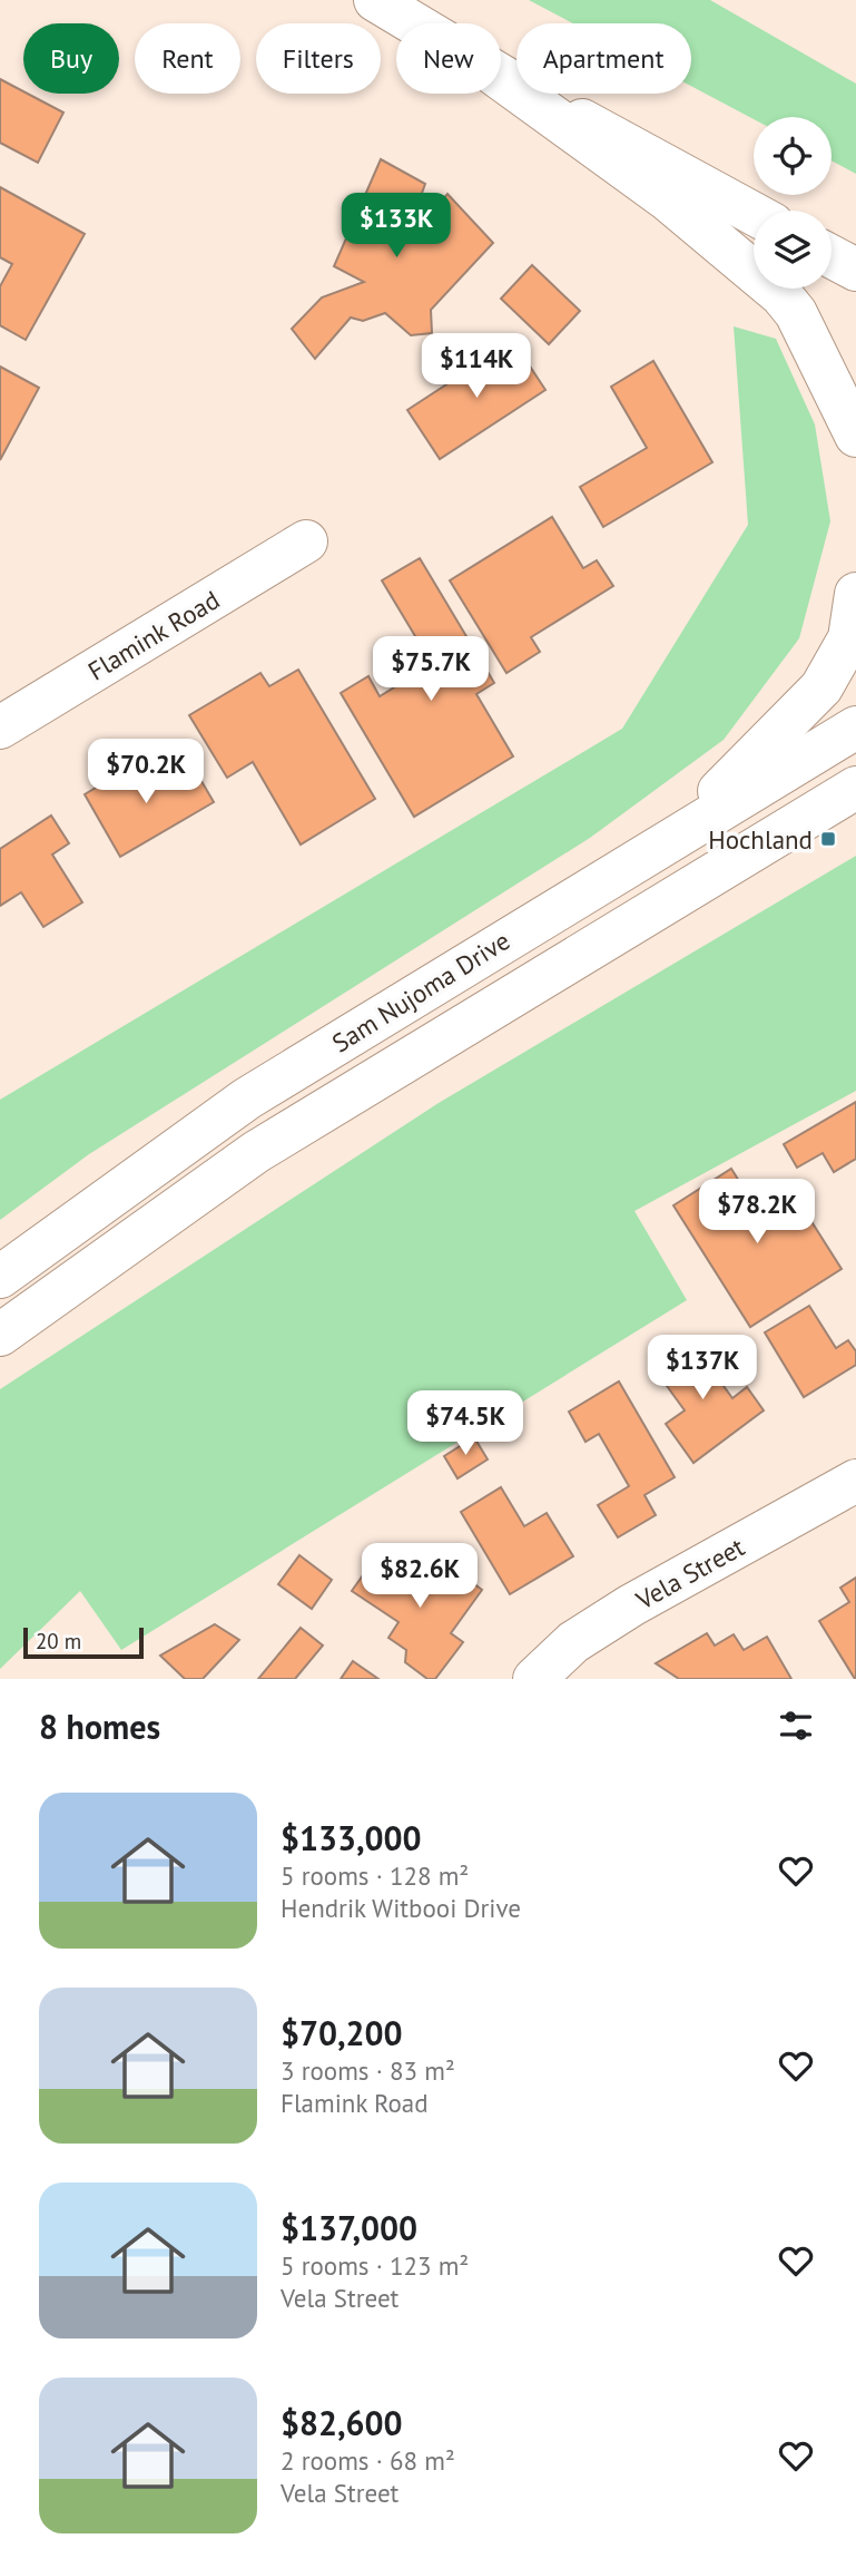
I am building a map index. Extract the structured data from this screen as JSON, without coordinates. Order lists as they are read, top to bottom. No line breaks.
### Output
{"streets":{"main road":["Flamink Road","Sam Nujoma Drive","Vela Street"]},"places":{"transit":["Hochland"]},"scale_bar":"20 m","page":{"chip":["Buy","Rent","Filters","New","Apartment"],"price":["$133K","$114K","$75.7K","$70.2K","$78.2K","$137K","$74.5K","$82.6K"],"scale":"20 m","heading":"8 homes","list":[{"name":"$133,000","note":"5 rooms · 128 m² · Hendrik Witbooi Drive"},{"name":"$70,200","note":"3 rooms · 83 m² · Flamink Road"},{"name":"$137,000","note":"5 rooms · 123 m² · Vela Street"},{"name":"$82,600","note":"2 rooms · 68 m² · Vela Street"}]}}
